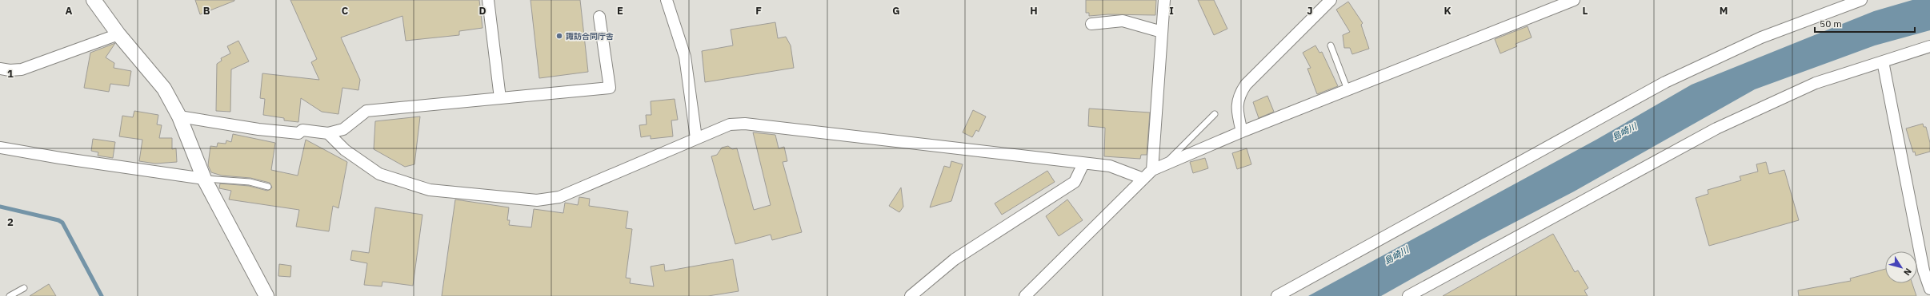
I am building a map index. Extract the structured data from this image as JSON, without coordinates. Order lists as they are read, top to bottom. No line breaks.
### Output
{"water":["島崎川"],"places":["諏訪合同庁舎"],"scale_bar":"50 m","north":"bottom right","grid":{"columns":["A","B","C","D","E","F","G","H","I","J","K","L","M"],"rows":["1","2"]}}
